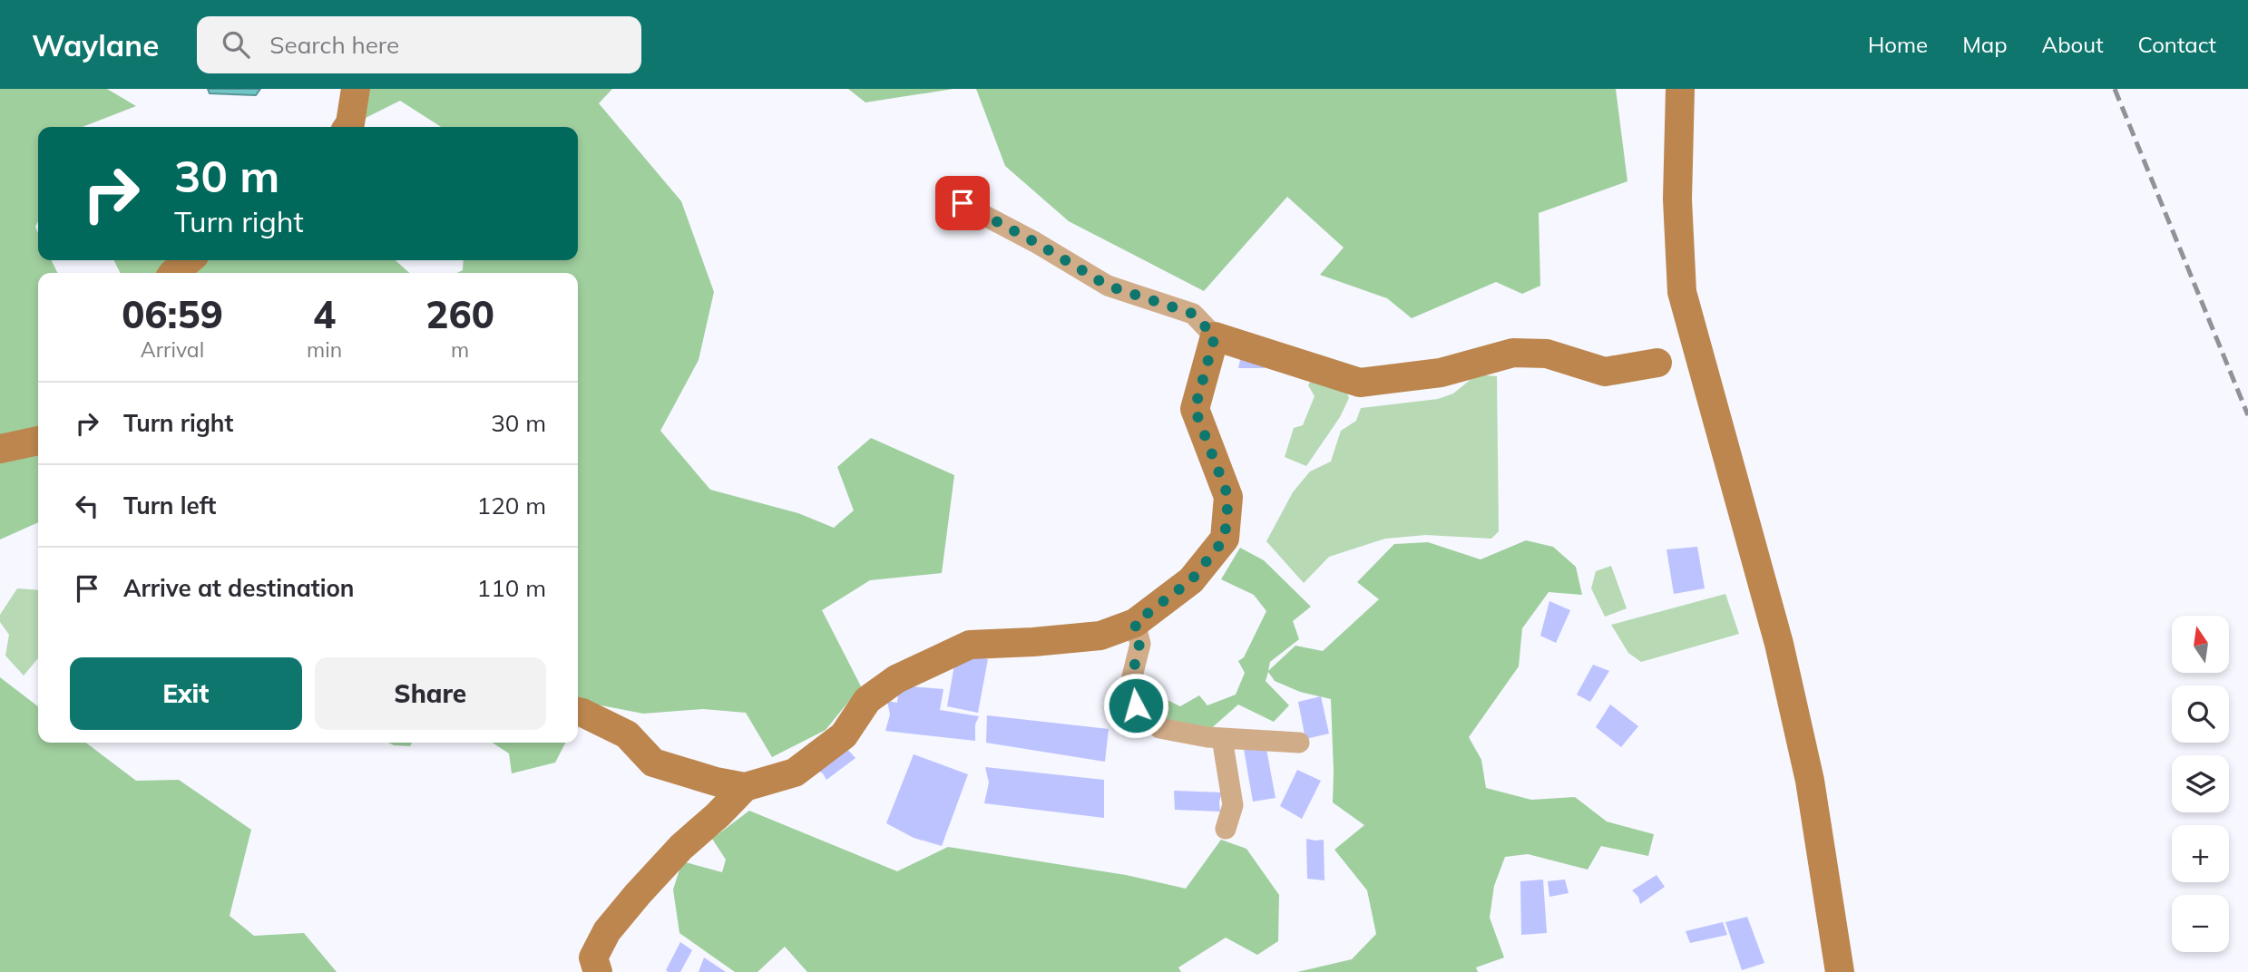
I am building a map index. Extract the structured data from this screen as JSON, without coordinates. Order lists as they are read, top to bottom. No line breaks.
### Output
{"north":"top","page":{"header":"Waylane","search":"Search here","nav":["Home","Map","About","Contact"],"turn":["30 m","Turn right"],"eta":["06:59","Arrival","4","min","260","m"],"list":[{"name":"Turn right","value":"30 m"},{"name":"Turn left","value":"120 m"},{"name":"Arrive at destination","value":"110 m"}],"map_buttons":["+","−"],"buttons":["Exit","Share"]}}
